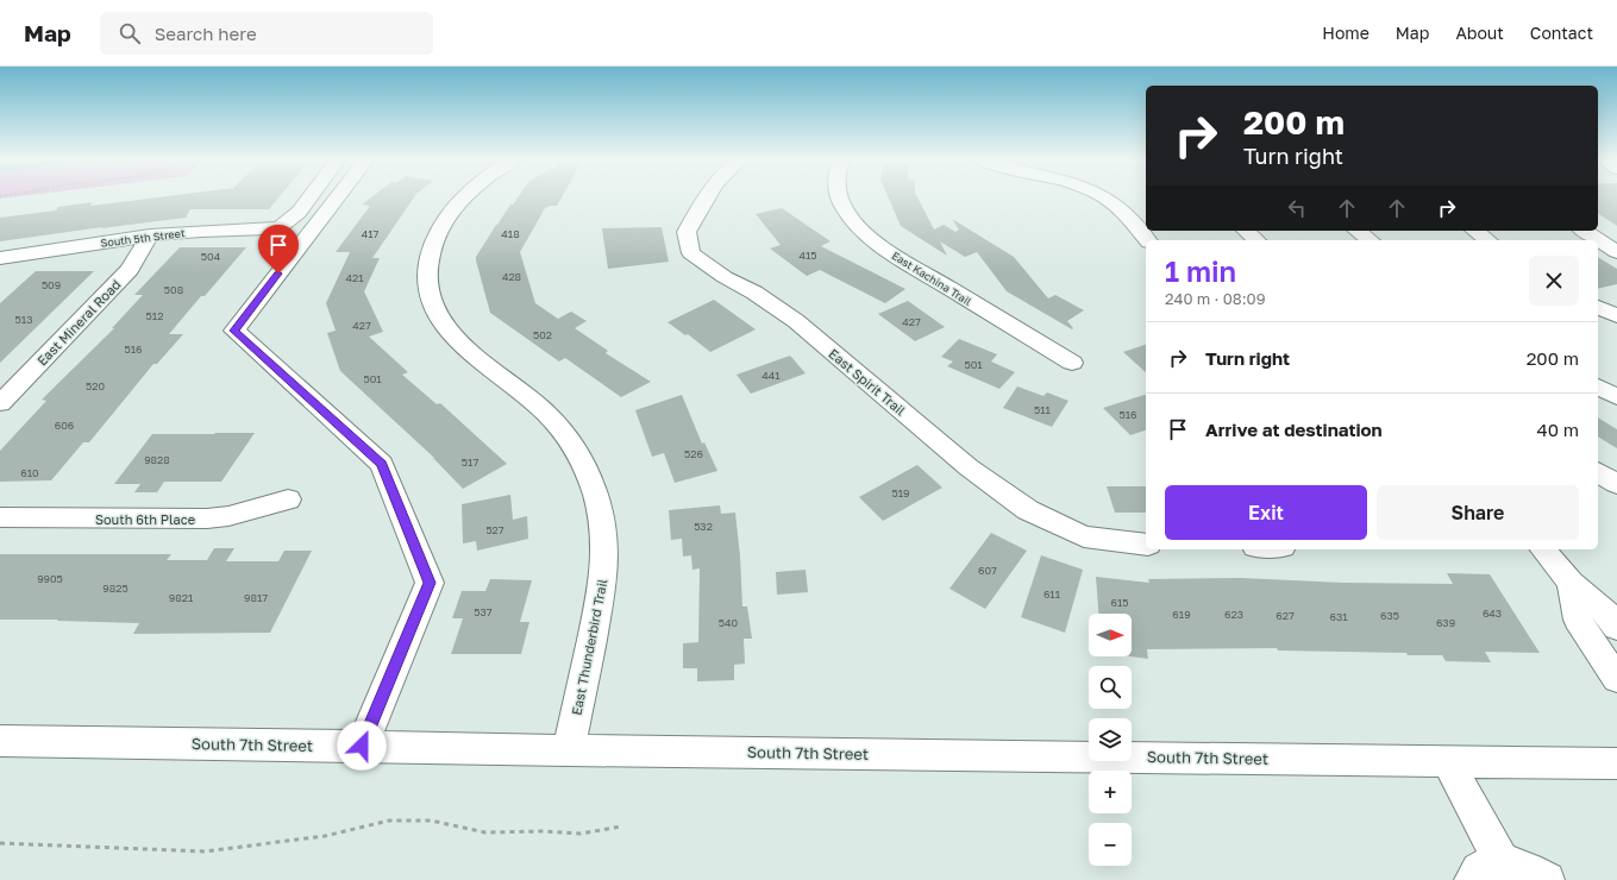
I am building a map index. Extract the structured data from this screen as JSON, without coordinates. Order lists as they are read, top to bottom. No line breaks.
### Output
{"streets":{"street":["South 5th Street","East Kachina Trail","East Mineral Road","East Spirit Trail","South 6th Place","East Thunderbird Trail","South 7th Street"]},"crossings":[["South 5th Street","East Mineral Road"],["East Thunderbird Trail","South 7th Street"]],"house_numbers":["417","418","415","504","428","421","509","508","512","513","427","427","502","516","501","441","501","520","511","516","606","526","9828","517","610","519","532","527","607","9905","9825","611","9821","9817","615","537","643","619","623","627","635","631","540","639"],"north":"right","page":{"header":"Map","search":"Search here","nav":["Home","Map","About","Contact"],"turn":["200 m","Turn right"],"heading":["1 min","240 m · 08:09"],"list":[{"name":"Turn right","value":"200 m"},{"name":"Arrive at destination","value":"40 m"}],"buttons":["Exit","Share"],"map_buttons":["+","−"]}}
